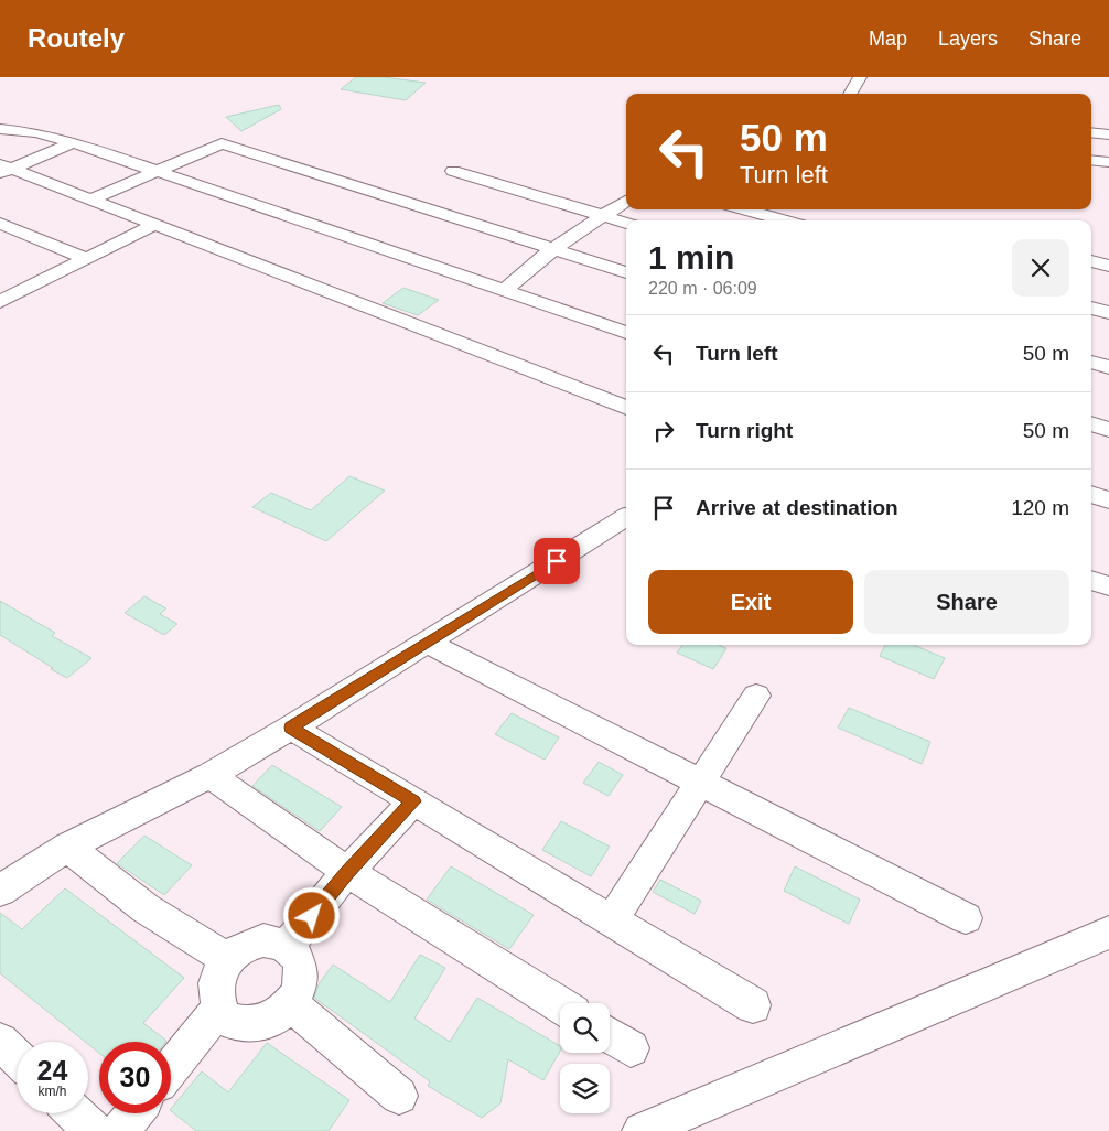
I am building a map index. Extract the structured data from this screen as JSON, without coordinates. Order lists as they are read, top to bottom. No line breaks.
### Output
{"page":{"header":"Routely","nav":["Map","Layers","Share"],"turn":["50 m","Turn left"],"heading":["1 min","220 m · 06:09"],"list":[{"name":"Turn left","value":"50 m"},{"name":"Turn right","value":"50 m"},{"name":"Arrive at destination","value":"120 m"}],"buttons":["Exit","Share"],"speed":"24 km/h","limit":"30"}}
